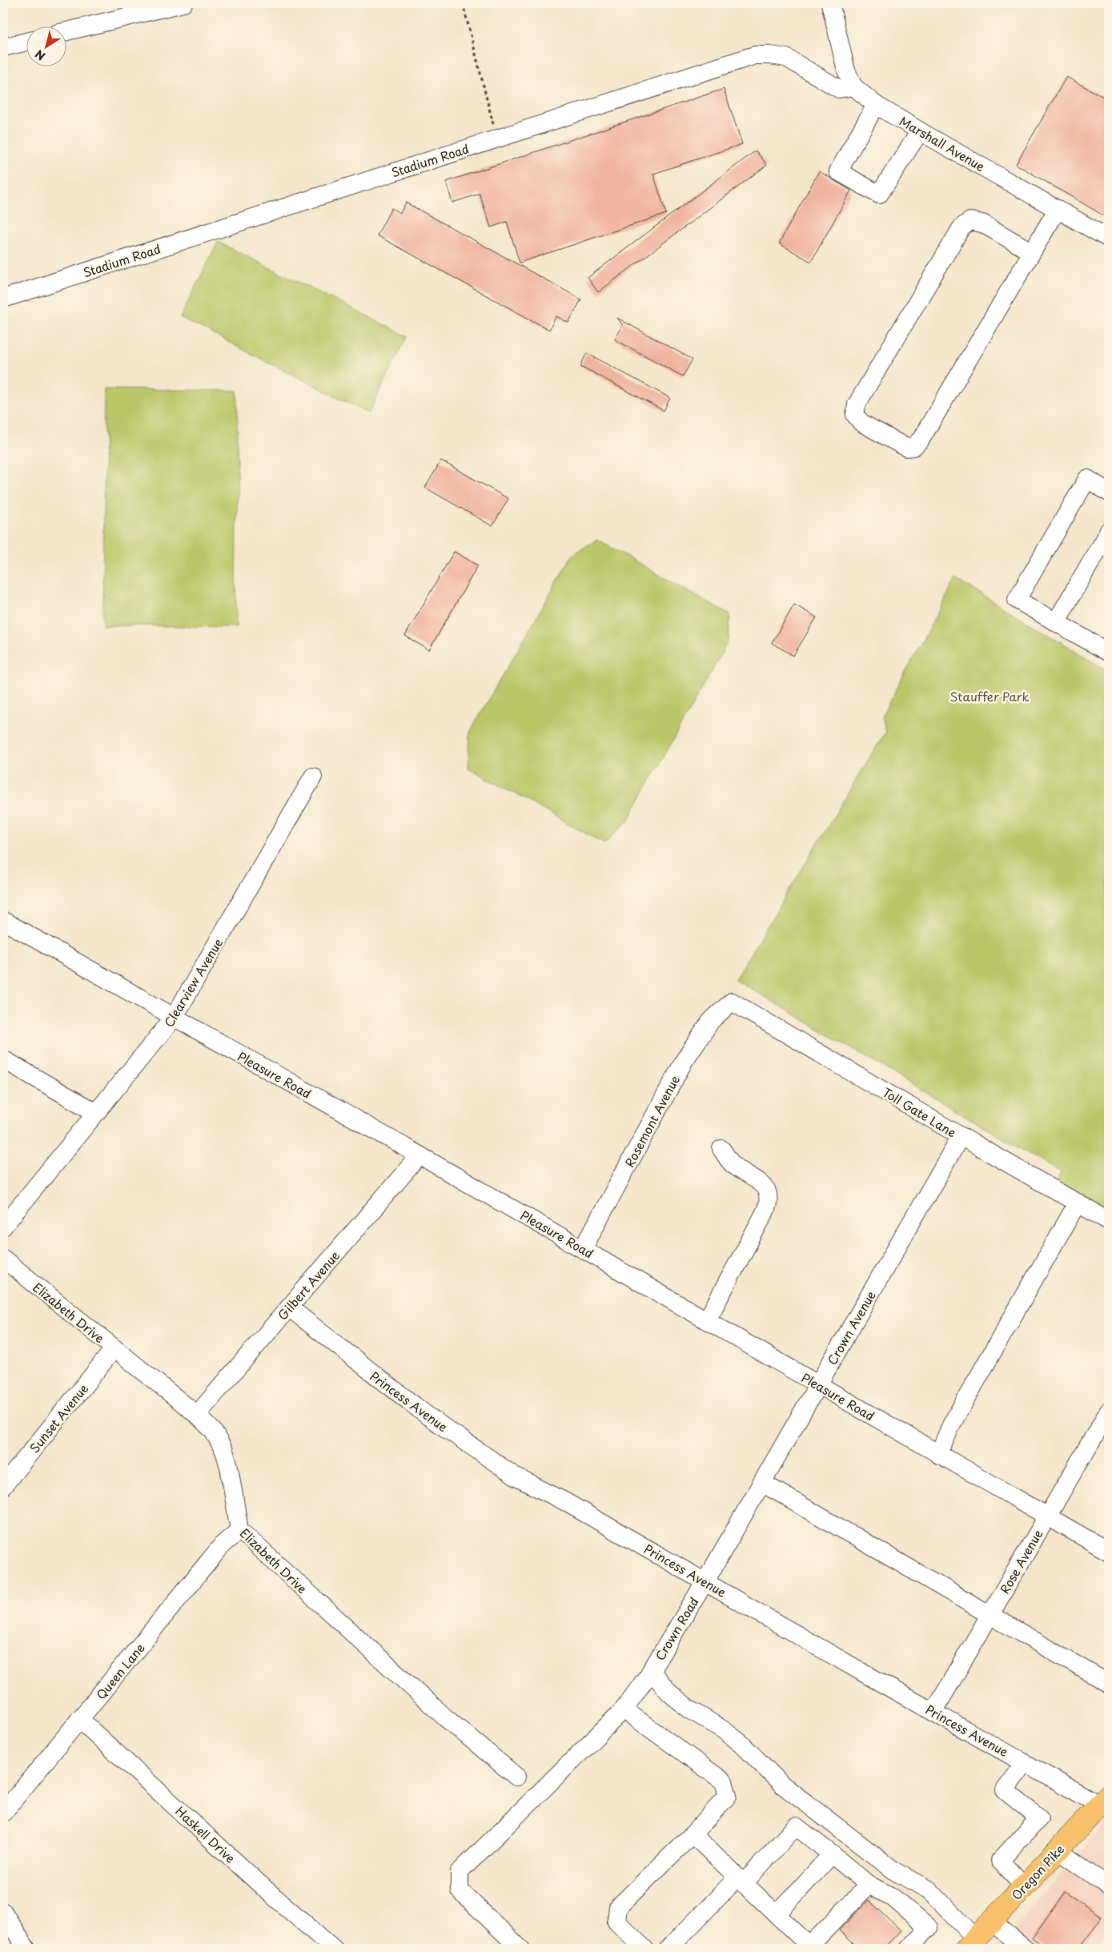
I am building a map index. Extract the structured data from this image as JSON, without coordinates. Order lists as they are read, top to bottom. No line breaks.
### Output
{"streets":{"highway":["Oregon Pike"],"street":["Marshall Avenue","Stadium Road","Clearview Avenue","Pleasure Road","Toll Gate Lane","Rosemont Avenue","Gilbert Avenue","Elizabeth Drive","Crown Avenue","Princess Avenue","Sunset Avenue","Rose Avenue","Crown Road","Queen Lane","Haskell Drive"]},"crossings":[["Marshall Avenue","Stadium Road"],["Clearview Avenue","Pleasure Road"],["Pleasure Road","Rosemont Avenue"],["Pleasure Road","Gilbert Avenue"],["Pleasure Road","Crown Avenue"],["Pleasure Road","Rose Avenue"],["Toll Gate Lane","Rosemont Avenue"],["Toll Gate Lane","Crown Avenue"],["Gilbert Avenue","Elizabeth Drive"],["Gilbert Avenue","Princess Avenue"],["Elizabeth Drive","Sunset Avenue"],["Elizabeth Drive","Queen Lane"],["Crown Avenue","Princess Avenue"],["Crown Avenue","Crown Road"],["Princess Avenue","Rose Avenue"],["Princess Avenue","Crown Road"],["Princess Avenue","Oregon Pike"],["Queen Lane","Haskell Drive"]],"parks":["Stauffer Park"],"north":"bottom left"}
